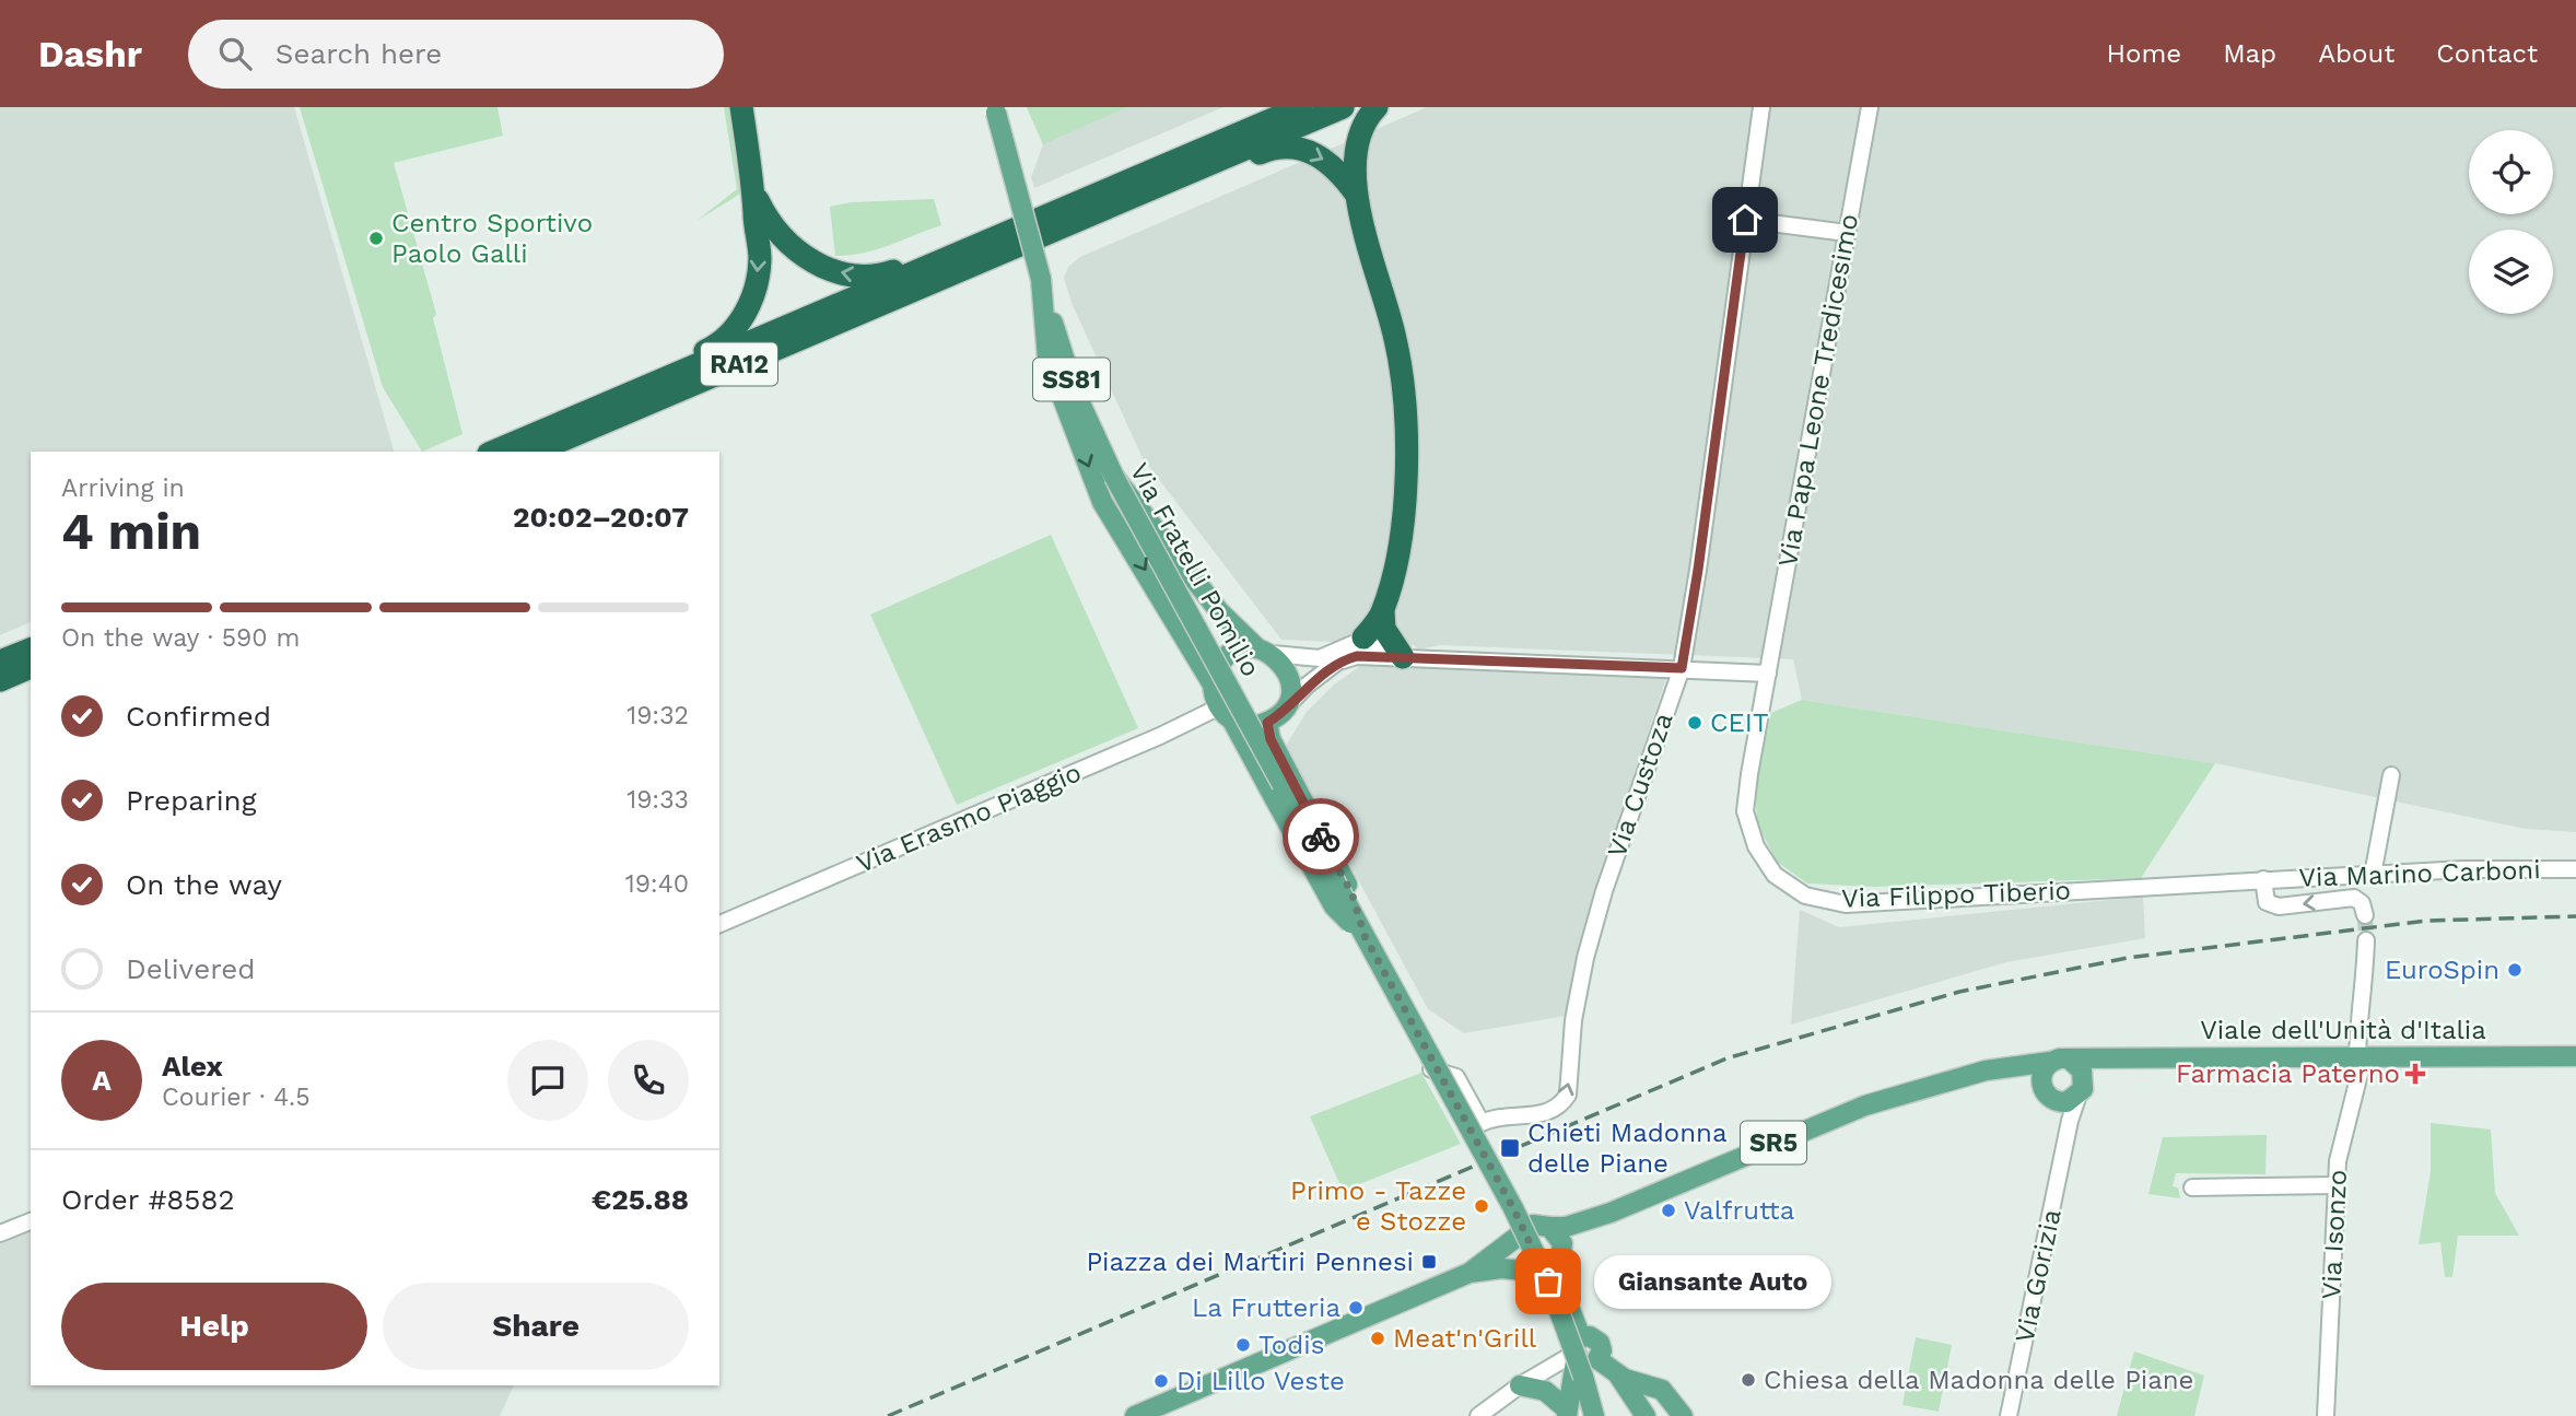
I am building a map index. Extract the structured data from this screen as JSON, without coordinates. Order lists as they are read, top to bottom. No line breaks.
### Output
{"streets":{"highway":["RA12"],"main road":["SS81","Via Fratelli Pomilio","Viale dell'Unità d'Italia","SR5"],"street":["Via Papa Leone Tredicesimo","Via Custoza","Via Erasmo Piaggio","Via Marino Carboni","Via Filippo Tiberio","Via Isonzo","Via Gorizia"]},"crossings":[["SS81","Via Fratelli Pomilio"],["Via Papa Leone Tredicesimo","Via Filippo Tiberio"],["Via Custoza","Via Erasmo Piaggio"],["Via Marino Carboni","Via Filippo Tiberio"],["Viale dell'Unità d'Italia","SR5"],["Viale dell'Unità d'Italia","Via Isonzo"],["Viale dell'Unità d'Italia","Via Gorizia"]],"places":{"other":["Centro Sportivo Paolo Galli","CEIT","EuroSpin","Primo - Tazze e Stozze","Valfrutta","Giansante Auto","La Frutteria","Meat'n'Grill","Todis","Chiesa della Madonna delle Piane","Di Lillo Veste"],"health":["Farmacia Paterno"],"transit":["Chieti Madonna delle Piane","Piazza dei Martiri Pennesi"]},"page":{"header":"Dashr","search":"Search here","nav":["Home","Map","About","Contact"],"heading":["4 min","Arriving in","20:02–20:07"],"panel":["Alex","Courier · 4.5","Order #8582","€25.88"],"bar":"On the way · 590 m","list":[["Confirmed","19:32"],["Preparing","19:33"],["On the way","19:40"],"Delivered"],"round":"A","bubble":"Giansante Auto","buttons":["Help","Share"]}}
